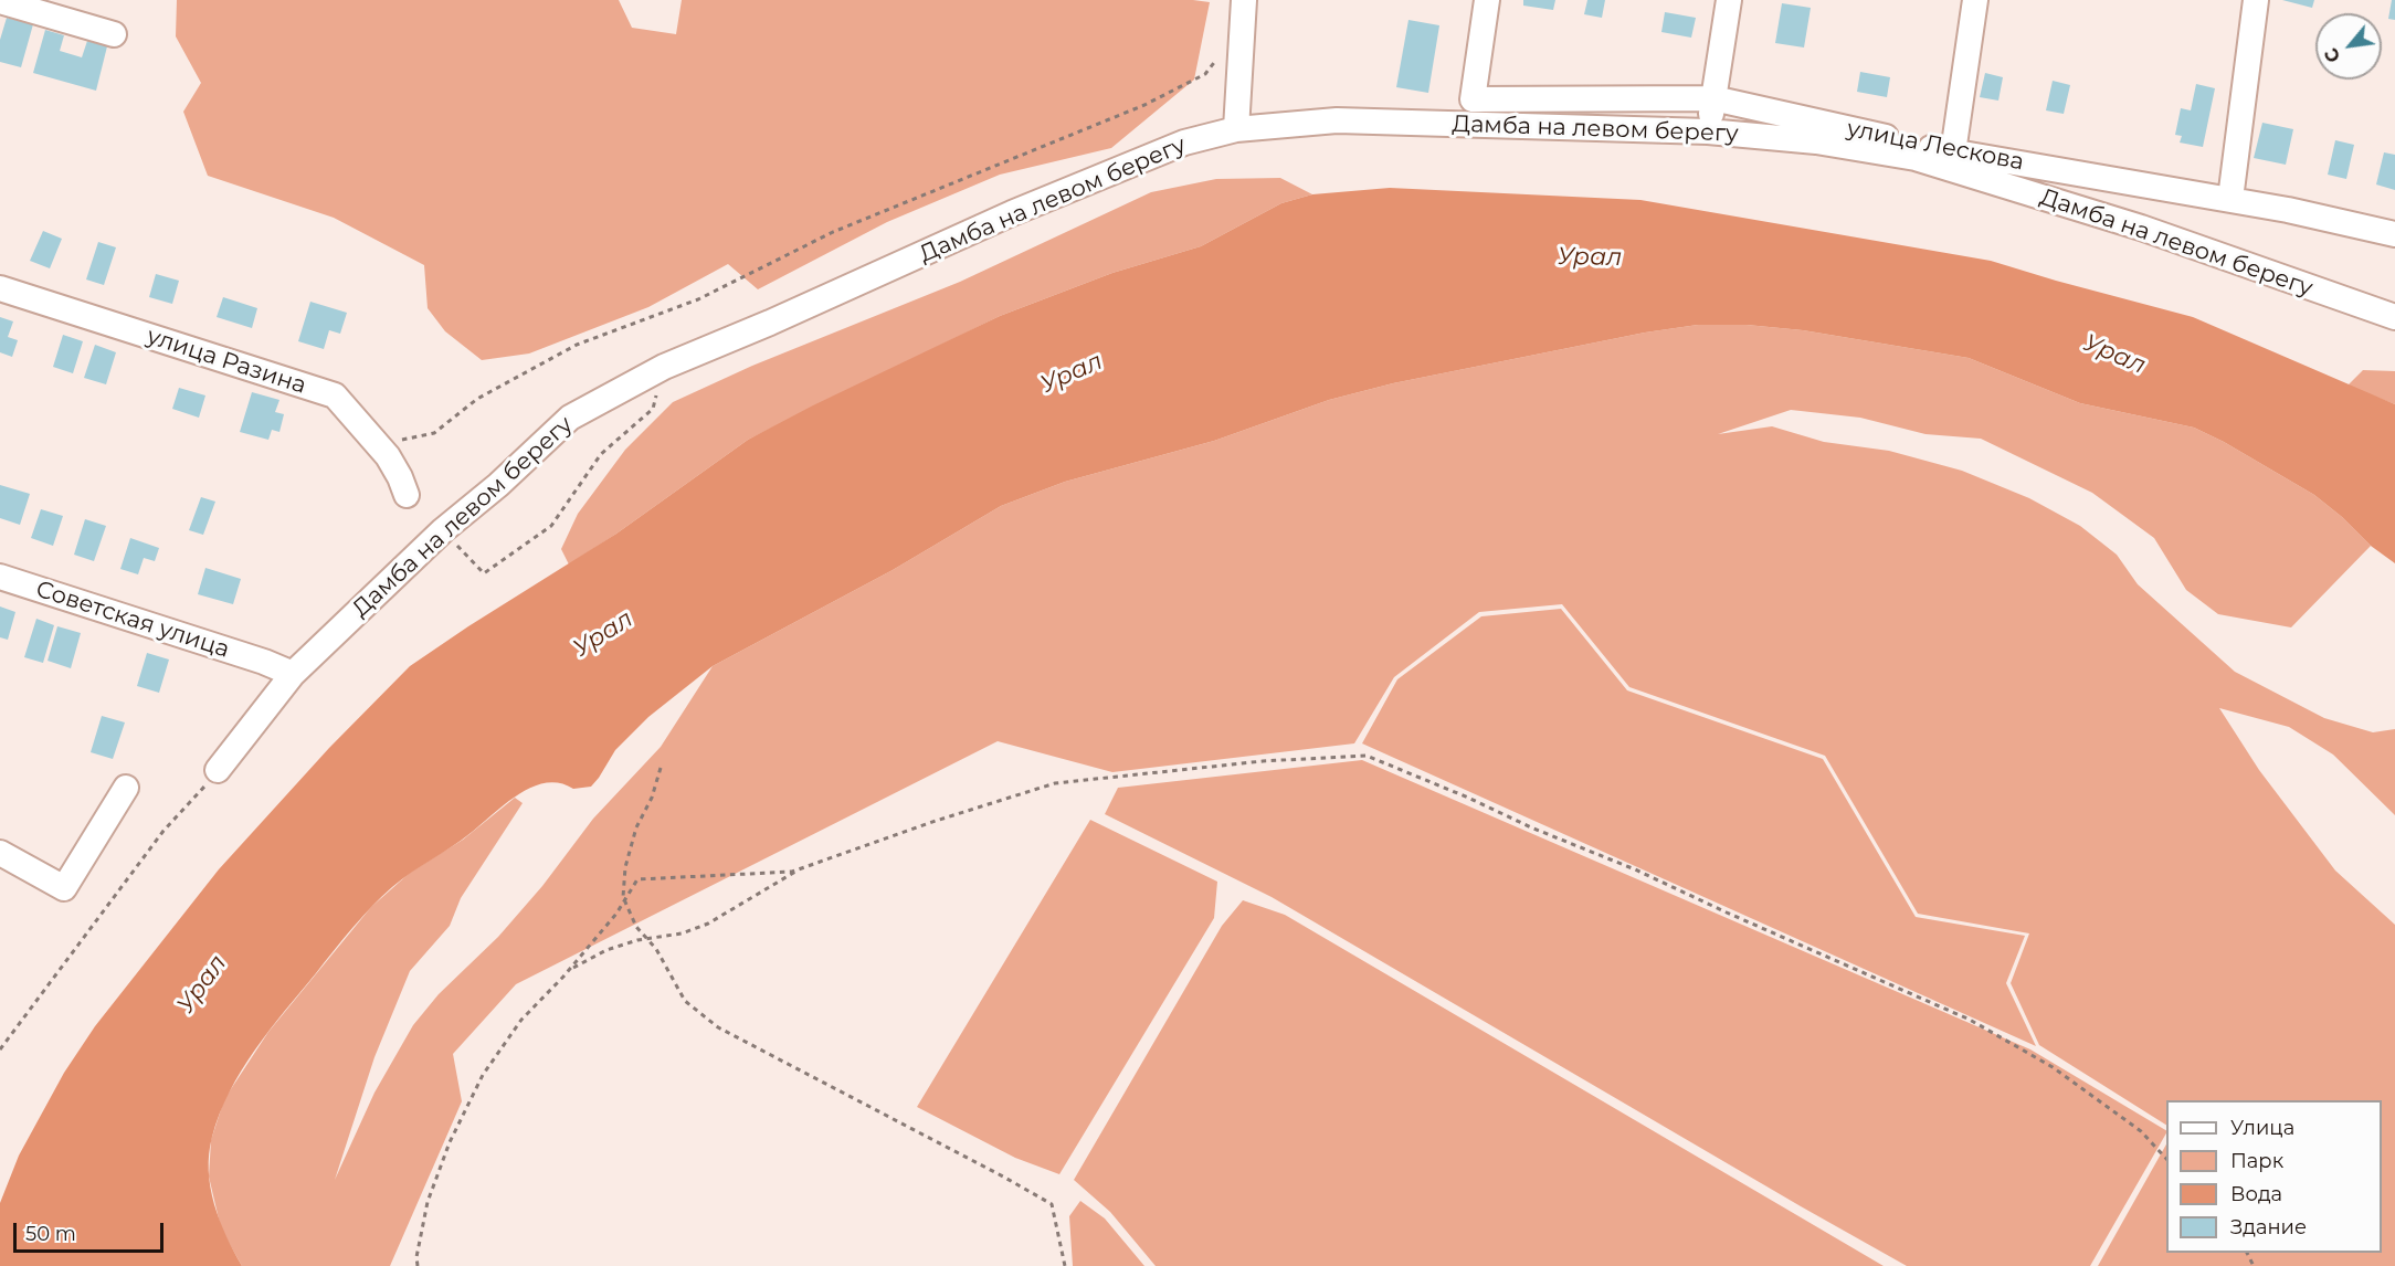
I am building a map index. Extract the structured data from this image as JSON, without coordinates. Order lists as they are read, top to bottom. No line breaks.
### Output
{"streets":{"street":["Дамба на левом берегу","улица Лескова","улица Разина","Советская улица"]},"crossings":[["Дамба на левом берегу","Советская улица"]],"water":["Урал"],"legend":["Улица","Парк","Вода","Здание"],"scale_bar":"50 m","north":"bottom left"}
